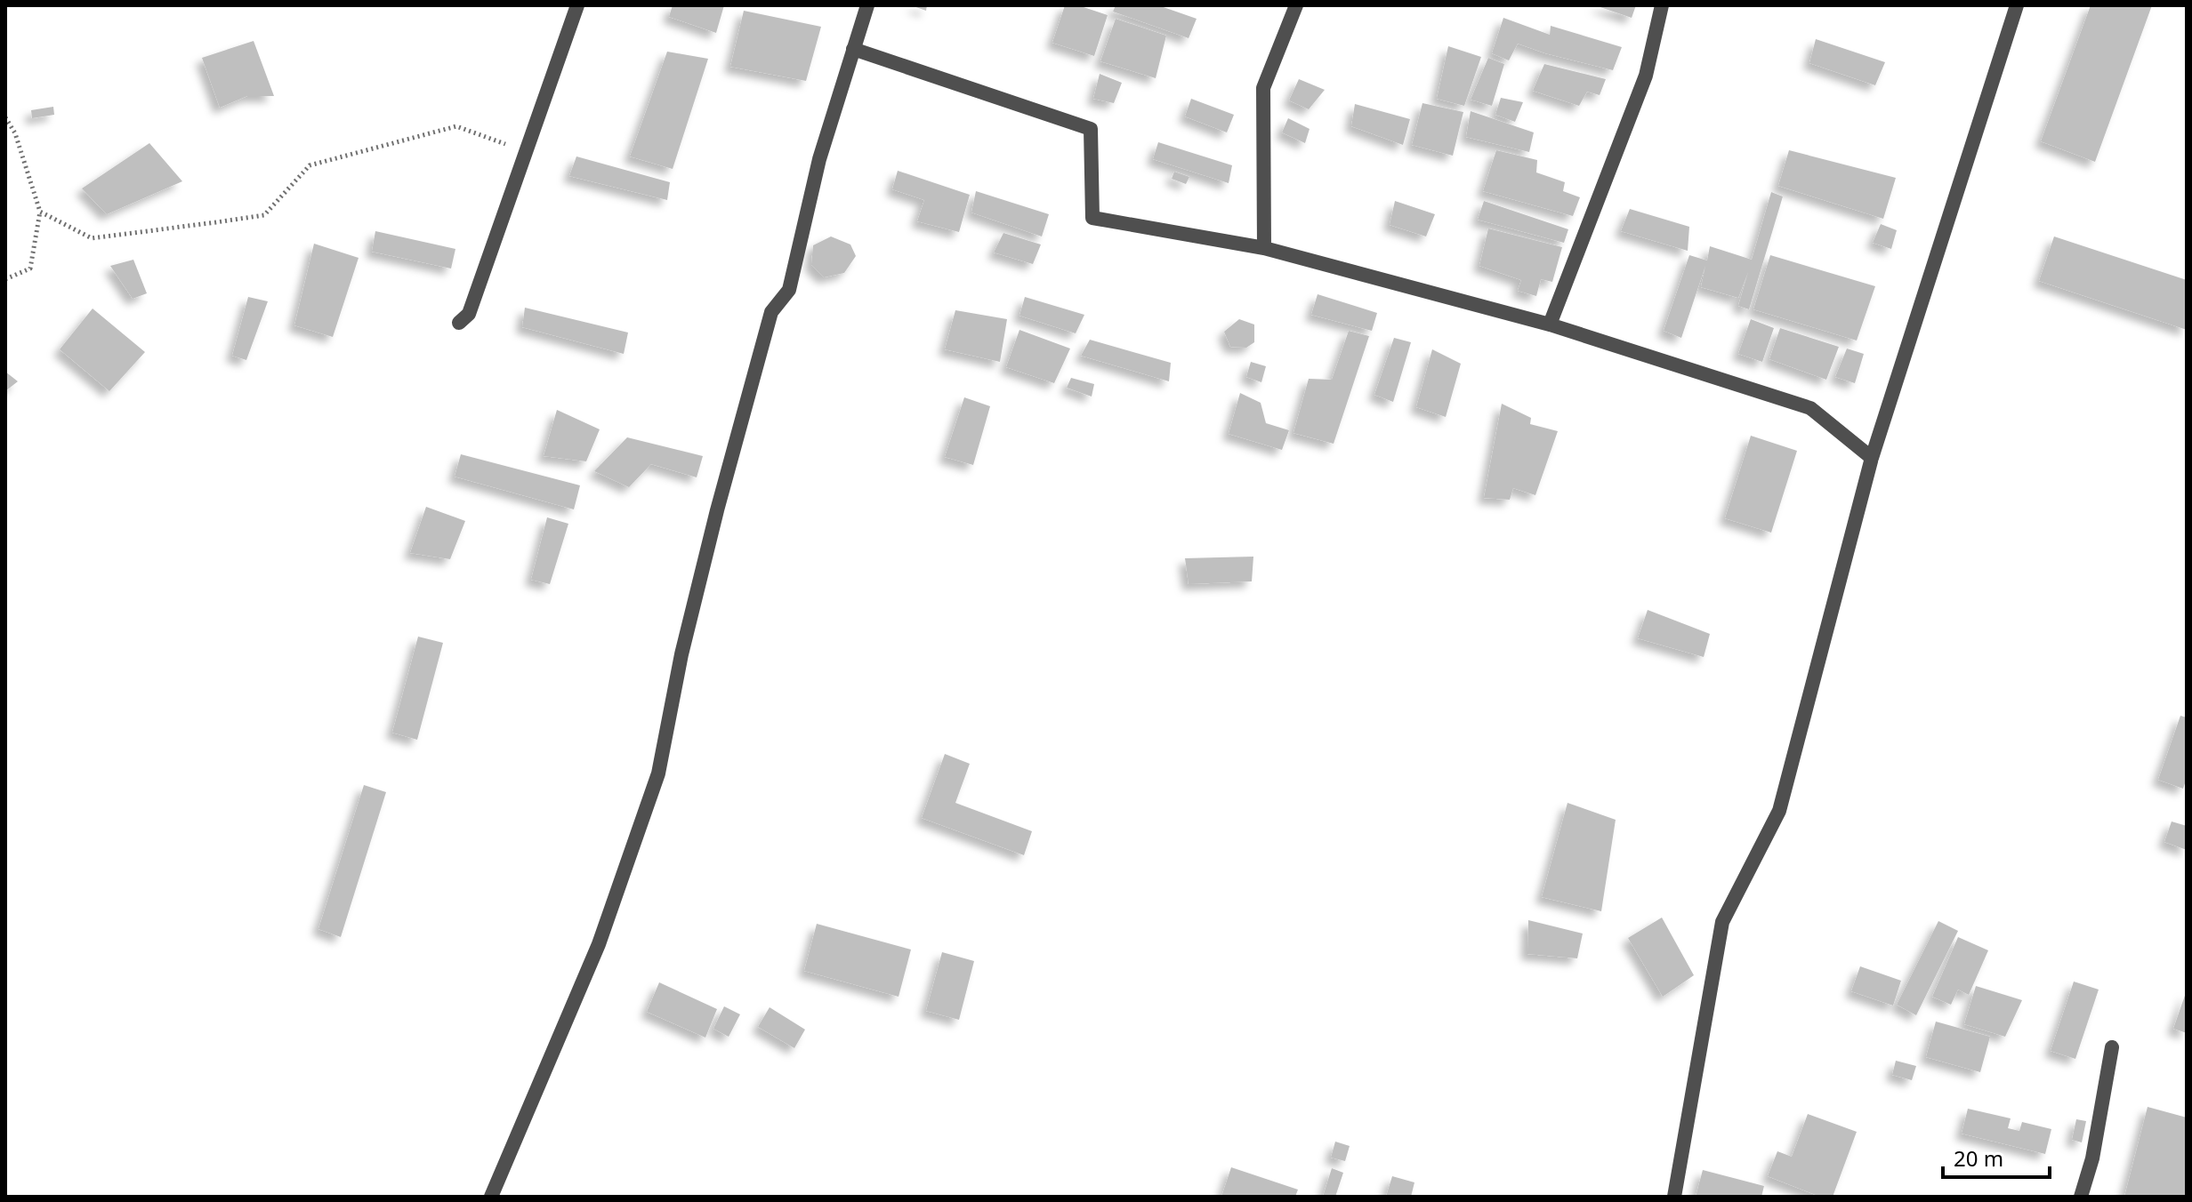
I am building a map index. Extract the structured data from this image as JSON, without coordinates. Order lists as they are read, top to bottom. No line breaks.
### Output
{"scale_bar":"20 m"}
